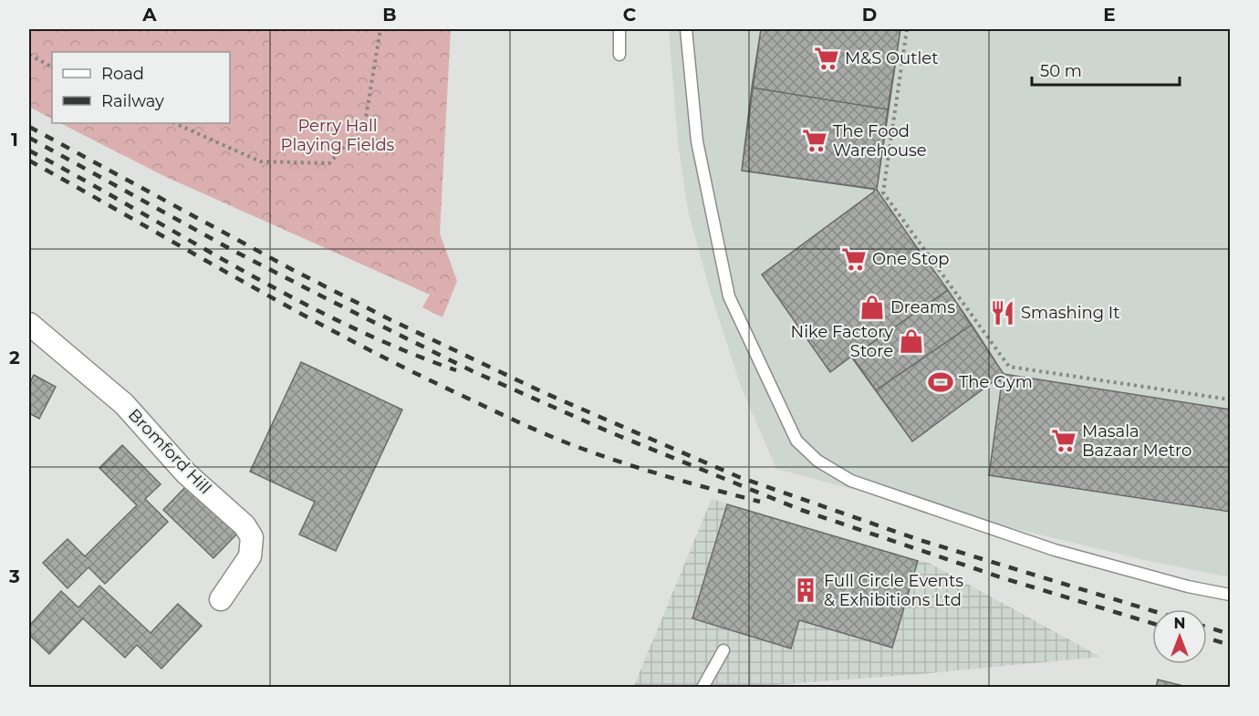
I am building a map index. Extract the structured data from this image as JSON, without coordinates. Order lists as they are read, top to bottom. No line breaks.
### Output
{"streets":{"street":["Bromford Hill"]},"parks":["Perry Hall Playing Fields"],"places":{"supermarket":["M&S Outlet","The Food Warehouse","One Stop","Masala Bazaar Metro"],"shop":["Dreams","Nike Factory Store"],"restaurant":["Smashing It"],"sports":["The Gym"],"building":["Full Circle Events & Exhibitions Ltd"]},"legend":["Road","Railway"],"scale_bar":"50 m","north":"top","grid":{"columns":["A","B","C","D","E"],"rows":["1","2","3"]}}
